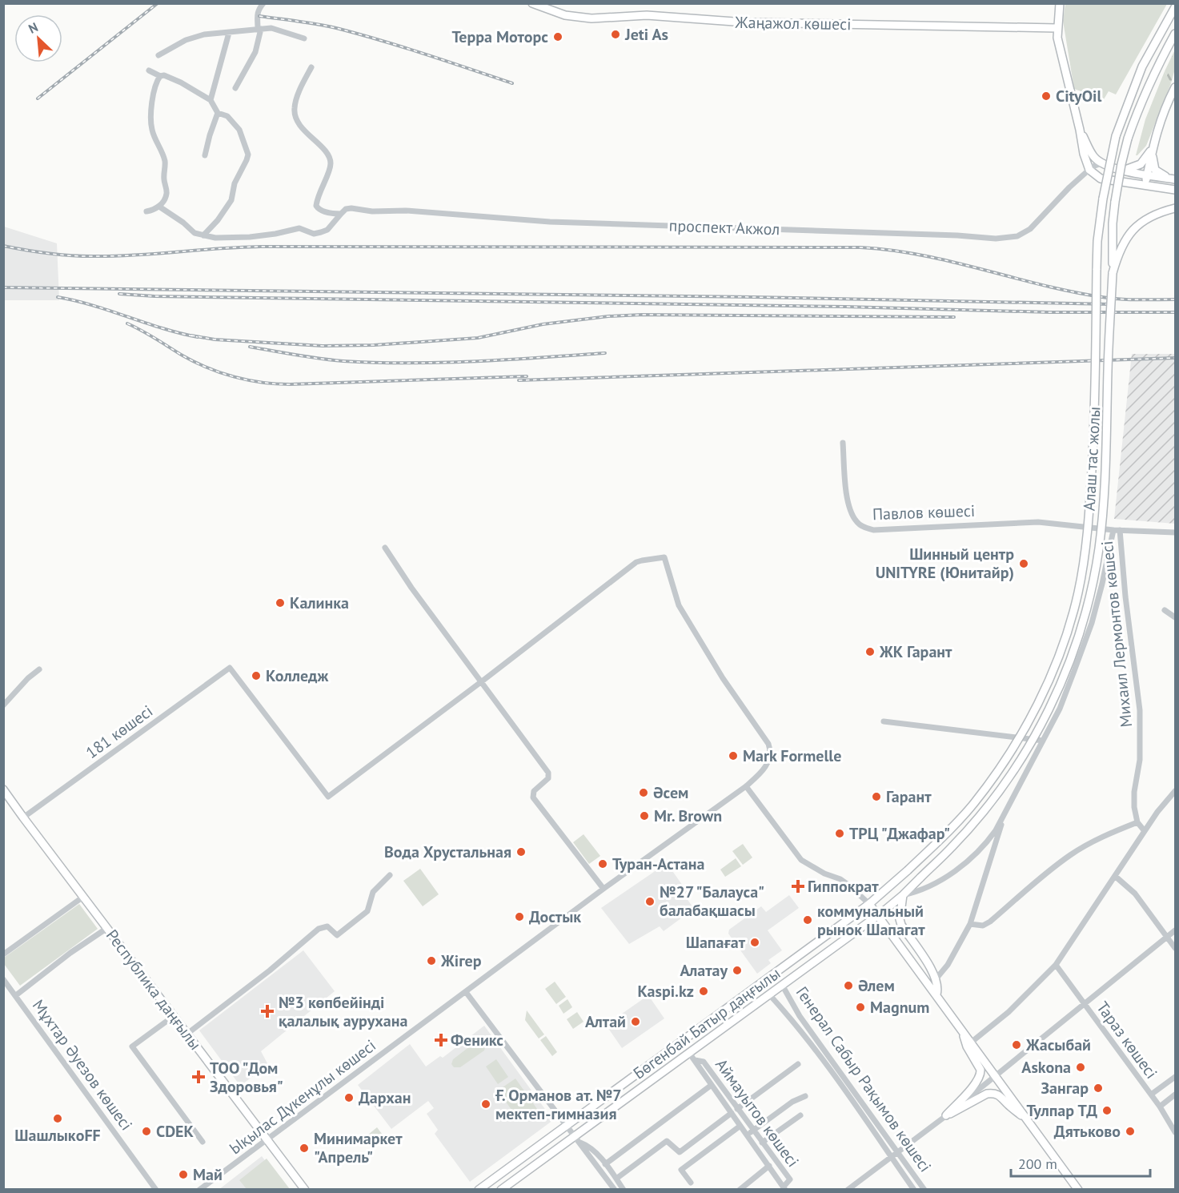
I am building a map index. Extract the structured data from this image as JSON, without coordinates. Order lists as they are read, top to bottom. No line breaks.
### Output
{"streets":{"main road":["Жаңажол көшесі","Алаш тас жолы","Республика даңғылы","Бөгенбай Батыр даңғылы"],"street":["проспект Акжол","Павлов көшесі","Михаил Лермонтов көшесі","181 көшесі","Тараз көшесі","Мұхтар Әуезов көшесі","Генерал Сабыр Рақымов көшесі","Ықылас Дүкенұлы көшесі","Аймауытов көшесі"]},"crossings":[["Алаш тас жолы","Бөгенбай Батыр даңғылы"],["181 көшесі","Республика даңғылы"],["181 көшесі","Ықылас Дүкенұлы көшесі"],["Республика даңғылы","Ықылас Дүкенұлы көшесі"],["Бөгенбай Батыр даңғылы","Генерал Сабыр Рақымов көшесі"],["Бөгенбай Батыр даңғылы","Аймауытов көшесі"]],"places":{"other":["Jeti As","Терра Моторс","CityOil","Шинный центр UNITYRE (Юнитайр)","Калинка","ЖК Гарант","Колледж","Mark Formelle","Әсем","Гарант","Mr. Brown","ТРЦ \"Джафар\"","Вода Хрустальная","Туран-Астана","№27 \"Балауса\" балабақшасы","Достык","коммунальный рынок Шапагат","Шапағат","Жiгер","Алатау","Әлем","Kaspi.kz","Magnum","Алтай","Жасыбай","Askona","Зангар","Дархан","Ғ. Орманов ат. №7 мектеп-гимназия","Тулпар ТД","ШашлыкoFF","CDEK","Дятьково","Минимаркет \"Апрель\"","Май"],"health":["Гиппократ","№3 көпбейінді қалалық аурухана","Феникс","ТОО \"Дом Здоровья\""]},"scale_bar":"200 m","north":"top left"}
